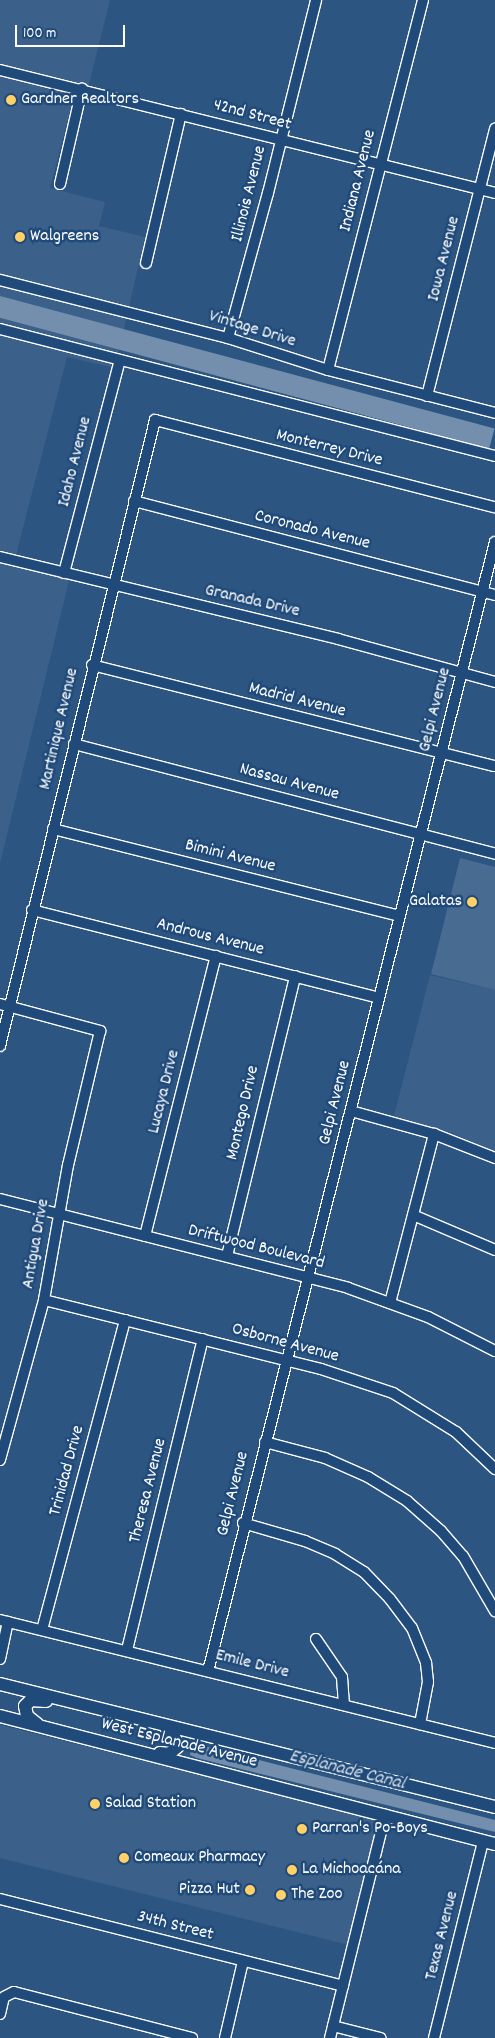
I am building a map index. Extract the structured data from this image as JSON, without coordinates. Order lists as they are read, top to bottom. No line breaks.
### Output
{"streets":{"main road":["West Esplanade Avenue"],"street":["42nd Street","Indiana Avenue","Illinois Avenue","Iowa Avenue","Vintage Drive","Monterrey Drive","Idaho Avenue","Coronado Avenue","Granada Drive","Madrid Avenue","Gelpi Avenue","Martinique Avenue","Nassau Avenue","Bimini Avenue","Androus Avenue","Lucaya Drive","Montego Drive","Antigua Drive","Driftwood Boulevard","Osborne Avenue","Trinidad Drive","Theresa Avenue","Emile Drive","34th Street","Texas Avenue"]},"crossings":[["42nd Street","Indiana Avenue"],["42nd Street","Illinois Avenue"],["42nd Street","Iowa Avenue"],["Indiana Avenue","Vintage Drive"],["Illinois Avenue","Vintage Drive"],["Iowa Avenue","Vintage Drive"],["Monterrey Drive","Martinique Avenue"],["Idaho Avenue","Granada Drive"],["Coronado Avenue","Gelpi Avenue"],["Coronado Avenue","Martinique Avenue"],["Granada Drive","Gelpi Avenue"],["Granada Drive","Martinique Avenue"],["Madrid Avenue","Gelpi Avenue"],["Madrid Avenue","Martinique Avenue"],["Gelpi Avenue","Nassau Avenue"],["Gelpi Avenue","Bimini Avenue"],["Gelpi Avenue","Androus Avenue"],["Gelpi Avenue","Driftwood Boulevard"],["Gelpi Avenue","Osborne Avenue"],["Gelpi Avenue","Emile Drive"],["Martinique Avenue","Nassau Avenue"],["Martinique Avenue","Bimini Avenue"],["Martinique Avenue","Androus Avenue"],["Martinique Avenue","Antigua Drive"],["Androus Avenue","Lucaya Drive"],["Androus Avenue","Montego Drive"],["Lucaya Drive","Driftwood Boulevard"],["Montego Drive","Driftwood Boulevard"],["Antigua Drive","Driftwood Boulevard"],["Antigua Drive","Osborne Avenue"],["Osborne Avenue","Trinidad Drive"],["Osborne Avenue","Theresa Avenue"],["Trinidad Drive","Emile Drive"],["Theresa Avenue","Emile Drive"],["West Esplanade Avenue","Texas Avenue"]],"water":["Esplanade Canal"],"places":["Gardner Realtors","Walgreens","Galatas","Salad Station","Parran's Po-Boys","Comeaux Pharmacy","La Michoacána","Pizza Hut","The Zoo"],"scale_bar":"100 m"}
